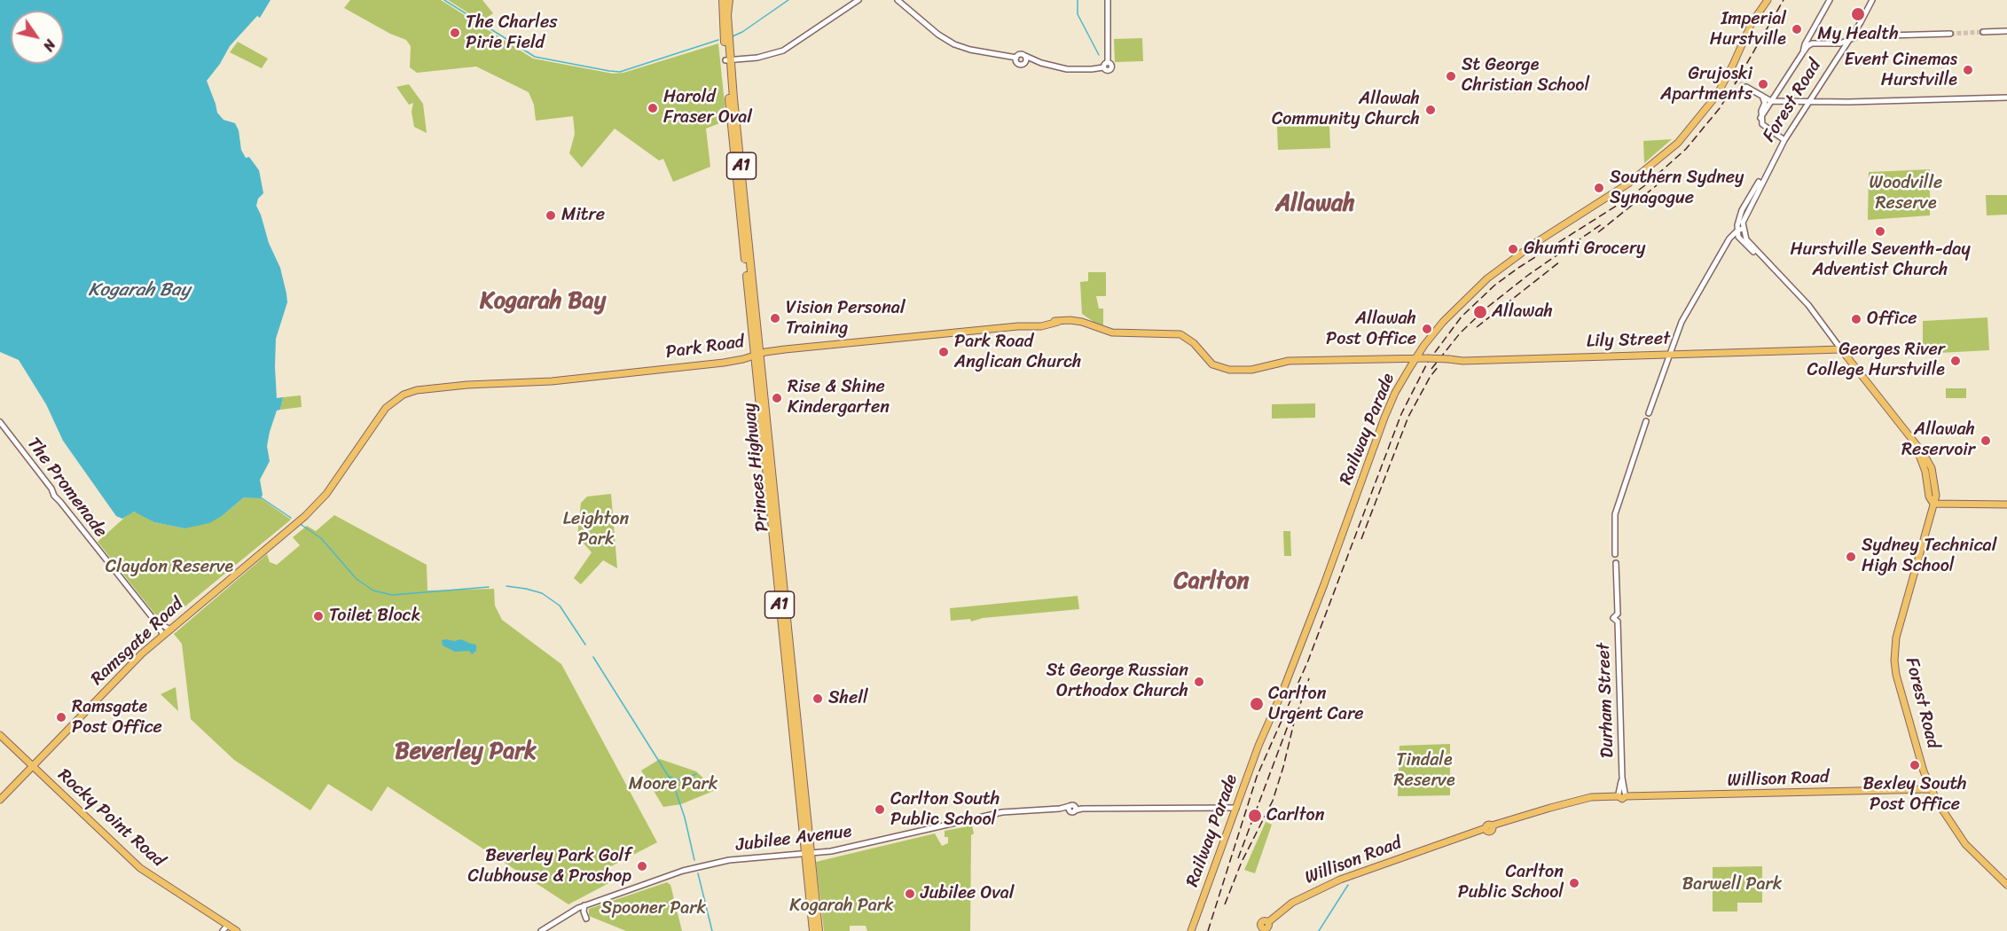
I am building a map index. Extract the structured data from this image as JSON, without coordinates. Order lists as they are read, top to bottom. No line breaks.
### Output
{"streets":{"highway":["A1","Princes Highway"],"main road":["Forest Road","Lily Street","Park Road","Railway Parade","Ramsgate Road","Willison Road","Rocky Point Road"],"street":["The Promenade","Durham Street","Jubilee Avenue"]},"crossings":[["Forest Road","Lily Street"],["Forest Road","Willison Road"],["Lily Street","Park Road"],["Lily Street","Railway Parade"],["Lily Street","Durham Street"],["Park Road","Princes Highway"],["Park Road","Ramsgate Road"],["Railway Parade","Jubilee Avenue"],["Princes Highway","Jubilee Avenue"],["The Promenade","Ramsgate Road"],["Ramsgate Road","Rocky Point Road"],["Durham Street","Willison Road"]],"districts":["Allawah","Kogarah Bay","Carlton","Beverley Park"],"water":["Kogarah Bay"],"parks":["Woodville Reserve","Leighton Park","Claydon Reserve","Tindale Reserve","Moore Park","Barwell Park","Kogarah Park","Spooner Park"],"places":["My Health","Imperial Hurstville","The Charles Pirie Field","Event Cinemas Hurstville","St George Christian School","Grujoski Apartments","Harold Fraser Oval","Allawah Community Church","Southern Sydney Synagogue","Mitre","Hurstville Seventh-day Adventist Church","Ghumti Grocery","Allawah","Vision Personal Training","Office","Allawah Post Office","Park Road Anglican Church","Georges River College Hurstville","Rise & Shine Kindergarten","Allawah Reservoir","Sydney Technical High School","Toilet Block","St George Russian Orthodox Church","Shell","Carlton Urgent Care","Ramsgate Post Office","Bexley South Post Office","Carlton South Public School","Carlton","Beverley Park Golf Clubhouse & Proshop","Carlton Public School","Jubilee Oval"],"north":"bottom right"}
